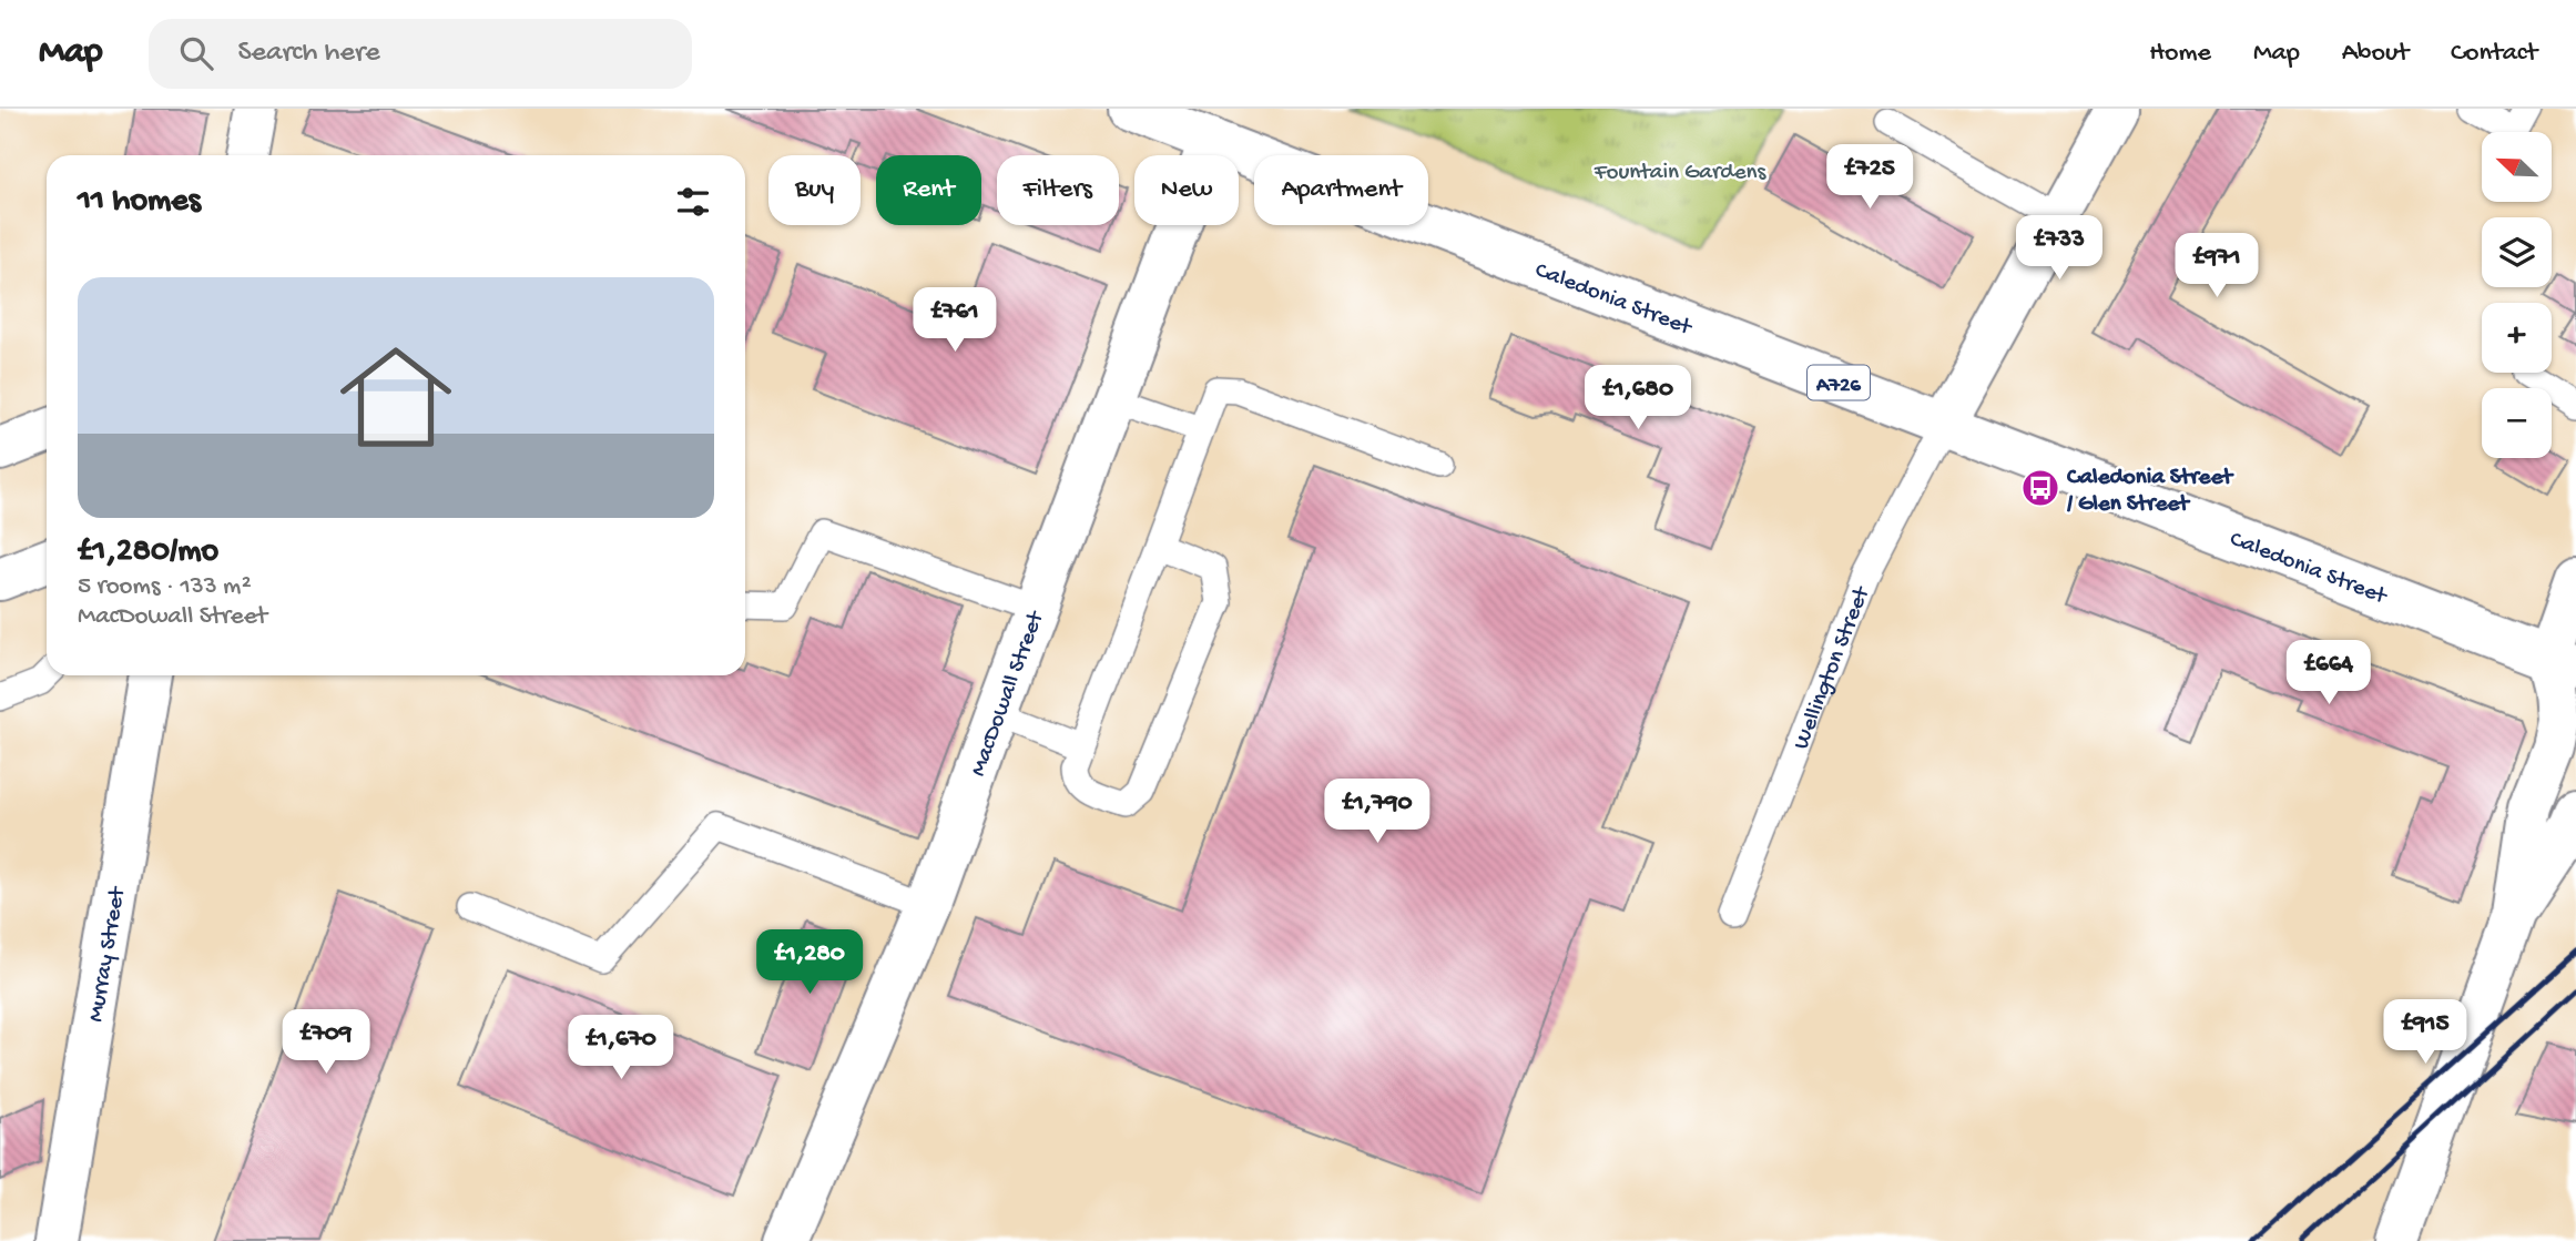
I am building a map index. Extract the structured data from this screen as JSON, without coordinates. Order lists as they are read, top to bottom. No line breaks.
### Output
{"streets":{"main road":["Caledonia Street","A726","MacDowall Street","Murray Street"],"lane":["Wellington Street"]},"crossings":[["Caledonia Street","Wellington Street"],["Caledonia Street","MacDowall Street"]],"parks":["Fountain Gardens"],"places":{"bus stop":["Caledonia Street / Glen Street"]},"north":"top left","page":{"header":"Map","search":"Search here","nav":["Home","Map","About","Contact"],"map_buttons":["+","−"],"price":["£725","£733","£971","£761","£1,680","£664","£1,790","£1,280","£915","£709","£1,670"],"chip":["Buy","Rent","Filters","New","Apartment"],"heading":"11 homes","list":[{"name":"£1,280/mo","note":"5 rooms · 133 m² · MacDowall Street"}]}}
